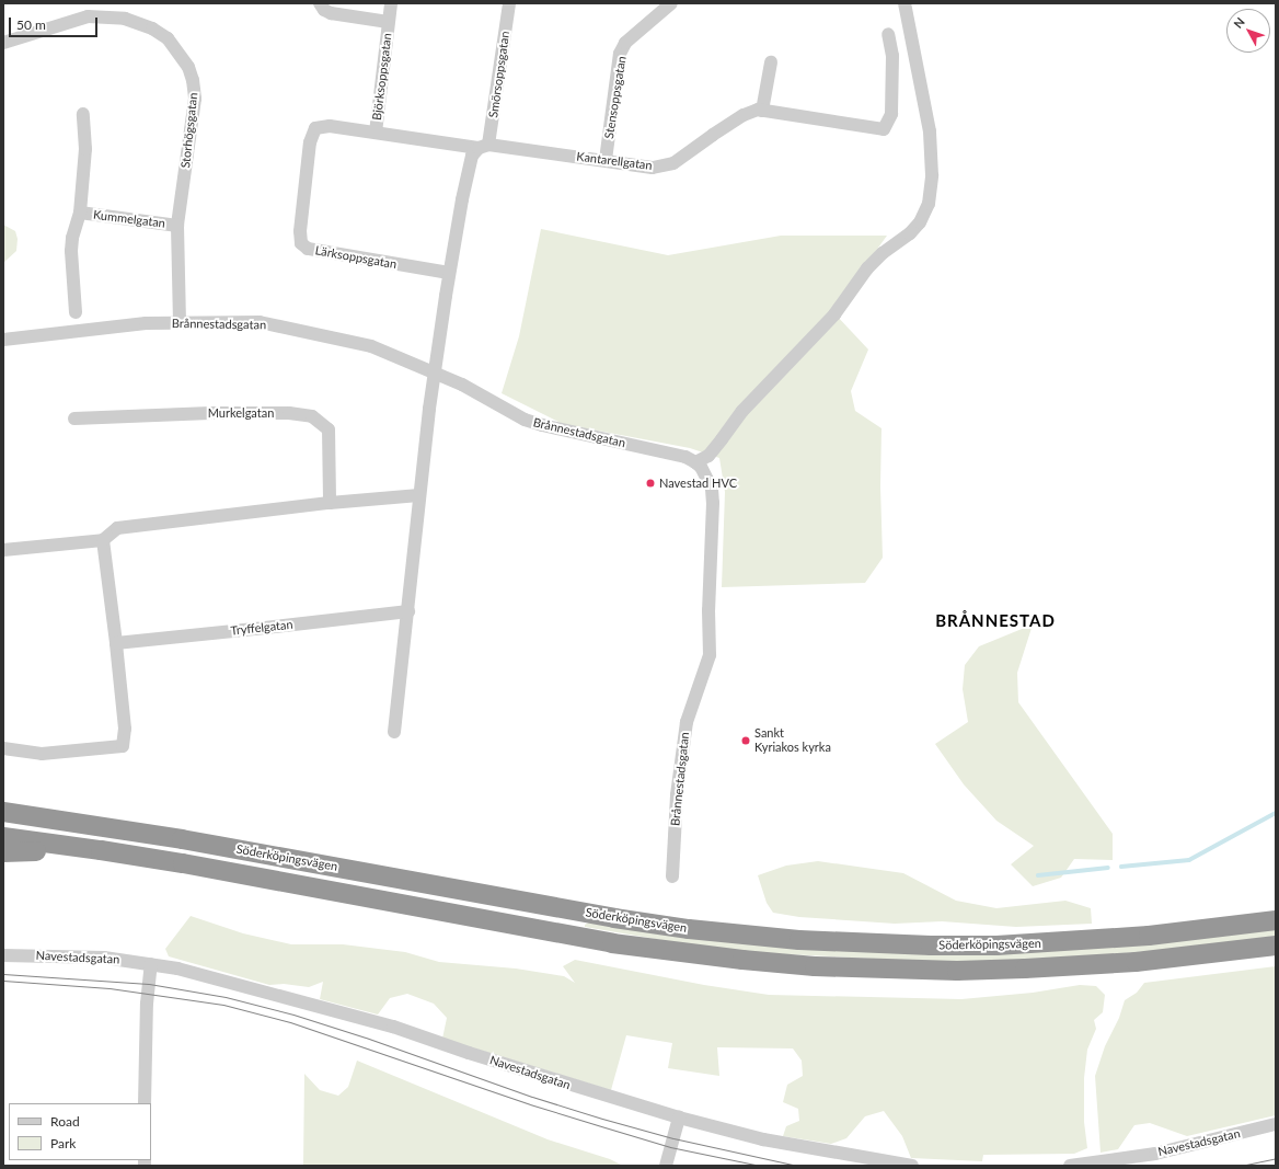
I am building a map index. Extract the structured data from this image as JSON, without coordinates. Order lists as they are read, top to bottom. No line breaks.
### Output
{"streets":{"highway":["Söderköpingsvägen"],"street":["Smörsoppsgatan","Björksoppsgatan","Stensoppsgatan","Storhögsgatan","Kantarellgatan","Kummelgatan","Lärksoppsgatan","Brånnestadsgatan","Murkelgatan","Tryffelgatan","Navestadsgatan"]},"crossings":[["Smörsoppsgatan","Kantarellgatan"],["Björksoppsgatan","Kantarellgatan"],["Stensoppsgatan","Kantarellgatan"],["Storhögsgatan","Kummelgatan"],["Storhögsgatan","Brånnestadsgatan"],["Kantarellgatan","Lärksoppsgatan"]],"districts":["BRÅNNESTAD"],"places":["Navestad HVC","Sankt Kyriakos kyrka"],"legend":["Road","Park"],"scale_bar":"50 m","north":"top left"}
